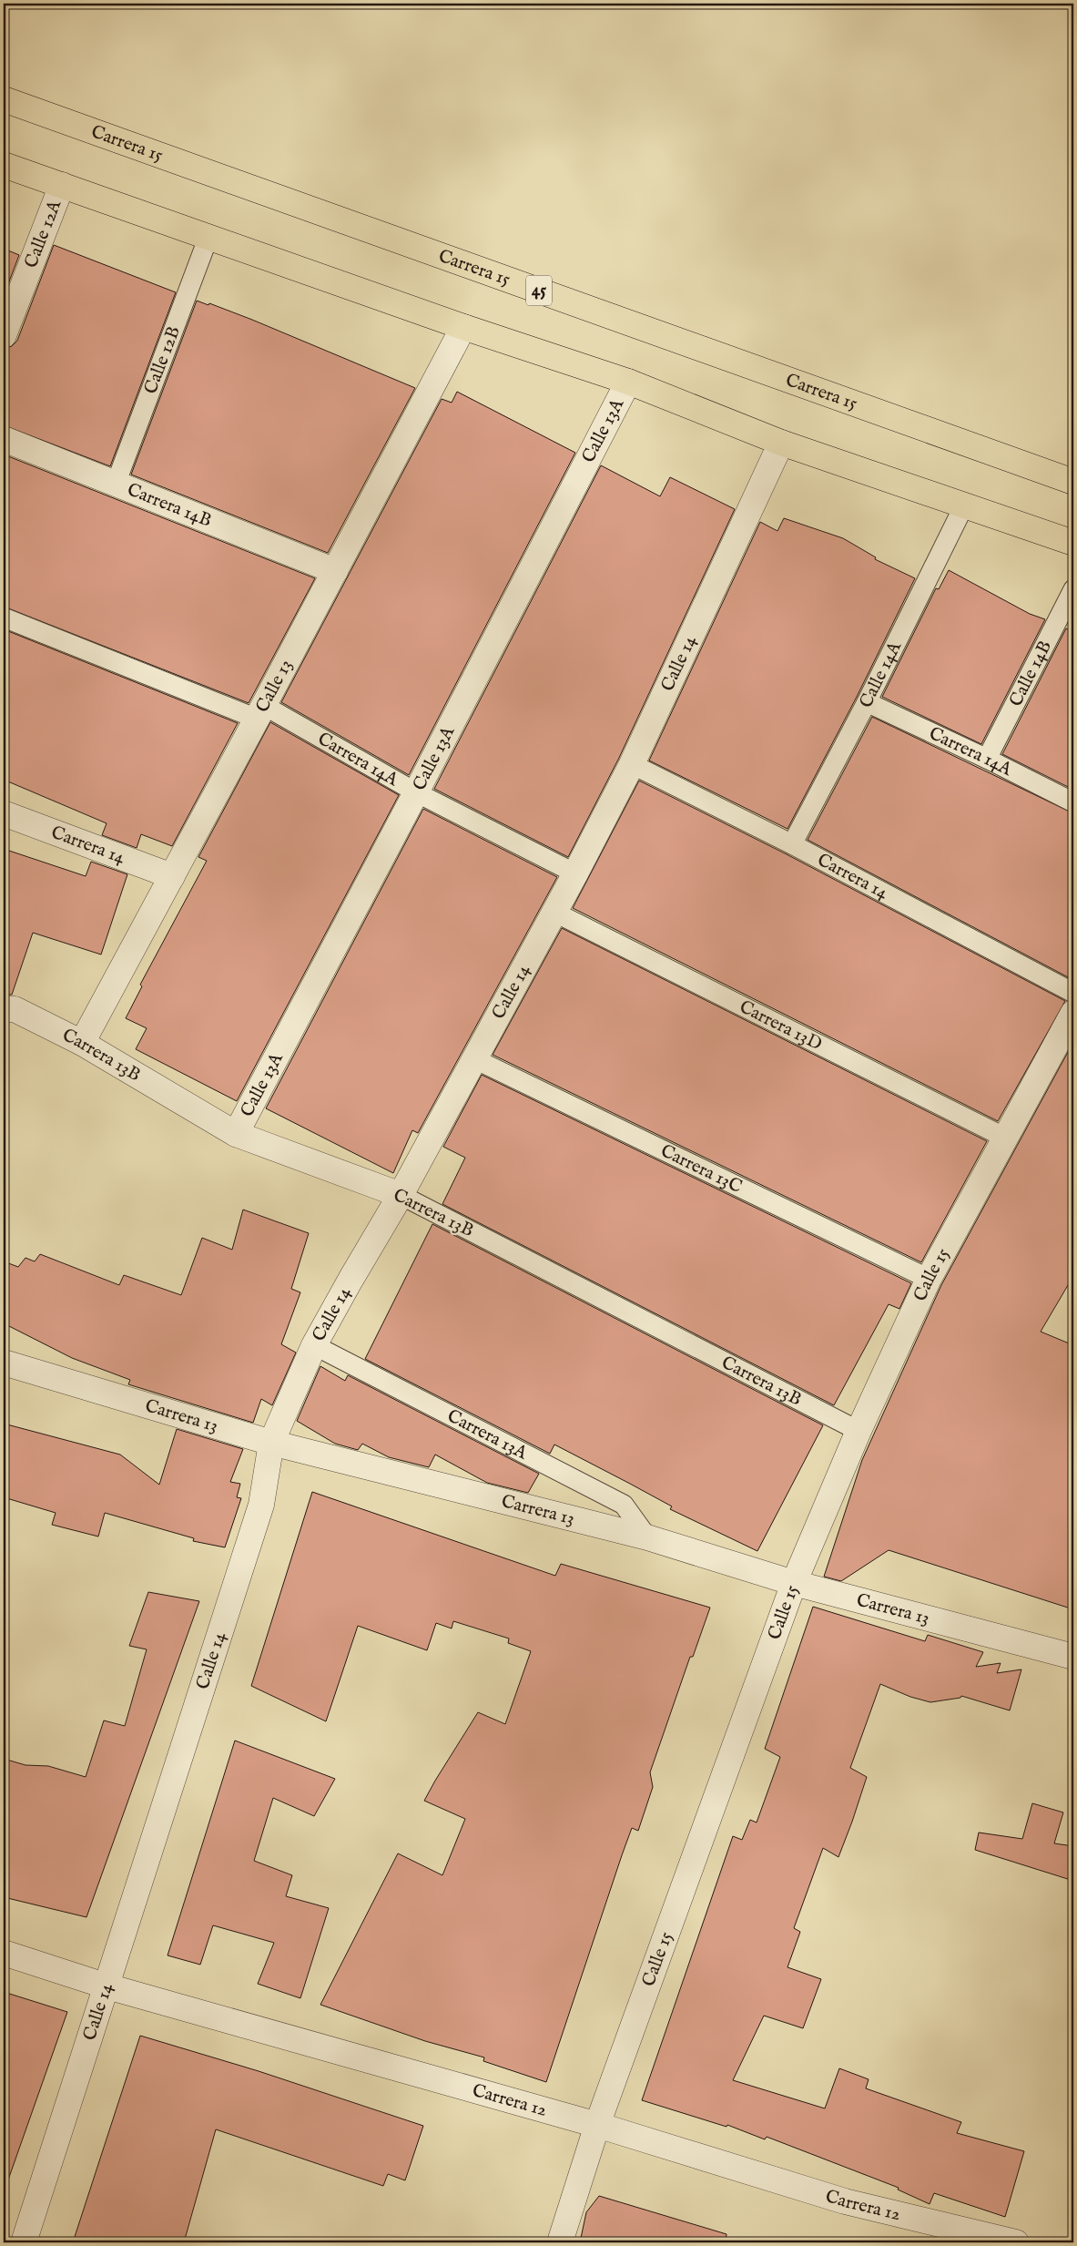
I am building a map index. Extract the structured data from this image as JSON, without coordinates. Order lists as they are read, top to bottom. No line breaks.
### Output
{"streets":{"main road":["Carrera 15","45"],"street":["Calle 12A","Calle 13A","Carrera 14B","Calle 14","Calle 13","Carrera 14","Carrera 13B","Calle 15","Carrera 13","Carrera 12"],"lane":["Calle 12B","Calle 14B","Calle 14A","Carrera 14A","Carrera 13D","Carrera 13C","Carrera 13A"]},"crossings":[["Calle 12B","Carrera 14B"],["Calle 13A","Carrera 14A"],["Calle 13A","Carrera 13B"],["Carrera 14B","Calle 13"],["Calle 14","Carrera 14A"],["Calle 14","Carrera 14"],["Calle 14","Carrera 13D"],["Calle 14","Carrera 13B"],["Calle 14","Carrera 13C"],["Calle 14","Carrera 13"],["Calle 14","Carrera 13A"],["Calle 14","Carrera 12"],["Calle 14B","Carrera 14A"],["Calle 14A","Carrera 14A"],["Calle 14A","Carrera 14"],["Calle 13","Carrera 14A"],["Calle 13","Carrera 14"],["Calle 13","Carrera 13B"],["Carrera 13D","Calle 15"],["Carrera 13B","Calle 15"],["Carrera 13C","Calle 15"],["Calle 15","Carrera 13"],["Calle 15","Carrera 12"],["Carrera 13","Carrera 13A"]]}
